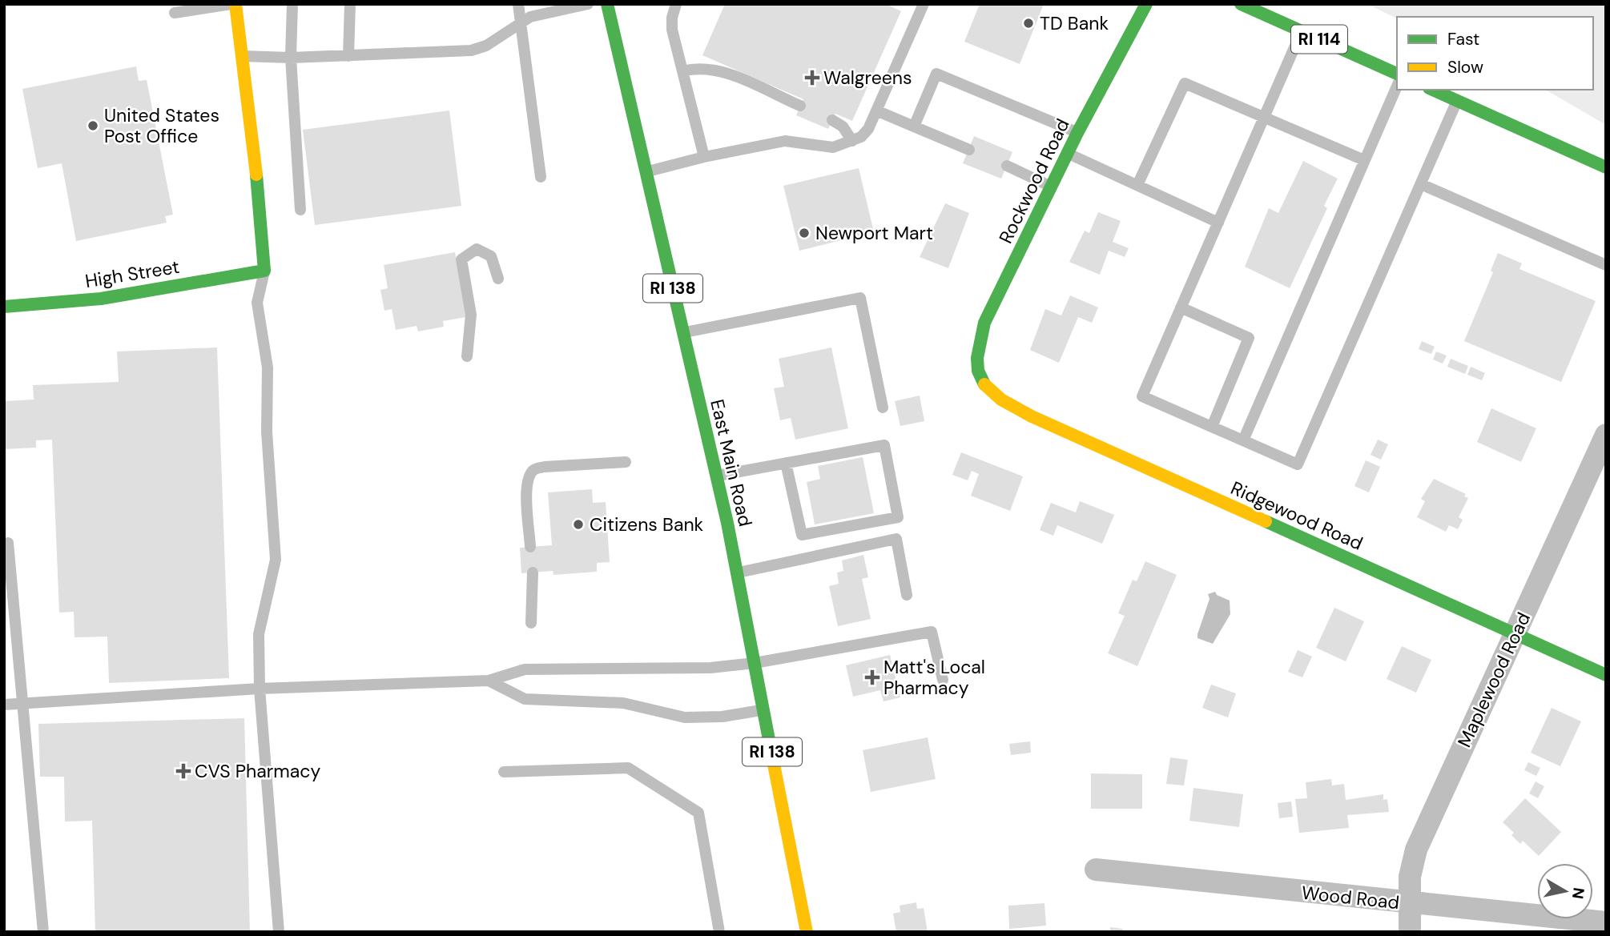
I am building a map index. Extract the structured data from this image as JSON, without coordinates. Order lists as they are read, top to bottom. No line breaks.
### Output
{"streets":{"main road":["RI 114","Rockwood Road","High Street","RI 138","East Main Road","Ridgewood Road"],"street":["Maplewood Road","Wood Road"]},"crossings":[["Rockwood Road","Ridgewood Road"],["Ridgewood Road","Maplewood Road"],["Maplewood Road","Wood Road"]],"places":{"other":["TD Bank","United States Post Office","Newport Mart","Citizens Bank"],"health":["Walgreens","Matt's Local Pharmacy","CVS Pharmacy"]},"legend":["Fast","Slow"],"north":"right"}
